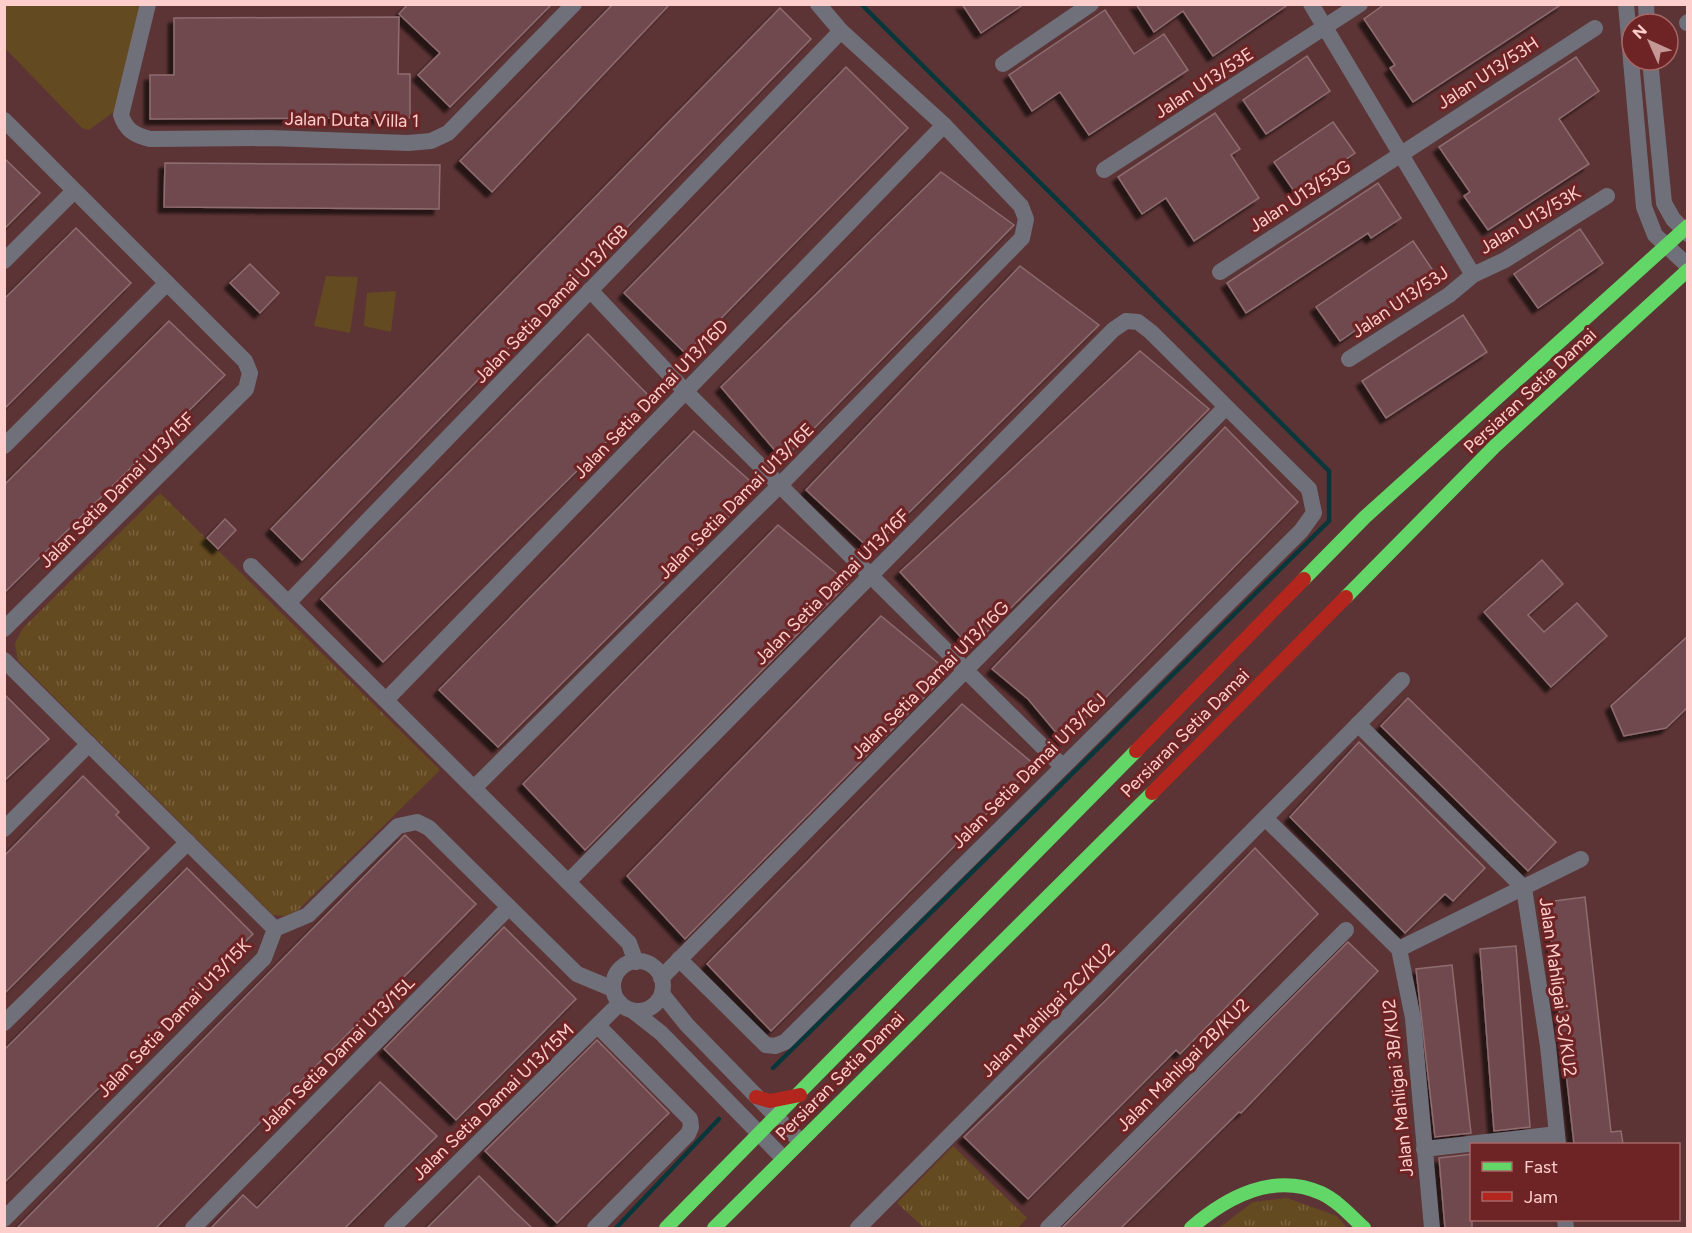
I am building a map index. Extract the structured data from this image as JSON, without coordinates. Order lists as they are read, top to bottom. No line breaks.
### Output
{"streets":{"street":["Jalan U13/53H","Jalan U13/53E","Jalan Duta Villa 1","Jalan U13/53G","Jalan U13/53K","Jalan U13/53J","Jalan Setia Damai U13/16B","Persiaran Setia Damai","Jalan Setia Damai U13/16D","Jalan Setia Damai U13/15F","Jalan Setia Damai U13/16E","Jalan Setia Damai U13/16F","Jalan Setia Damai U13/16G","Jalan Setia Damai U13/16J","Jalan Mahligai 3C/KU2","Jalan Mahligai 2C/KU2","Jalan Setia Damai U13/15K","Jalan Setia Damai U13/15L","Jalan Mahligai 2B/KU2","Jalan Mahligai 3B/KU2","Jalan Setia Damai U13/15M"]},"crossings":[["Jalan U13/53H","Jalan U13/53G"],["Jalan U13/53K","Jalan U13/53J"],["Jalan Setia Damai U13/16D","Jalan Setia Damai U13/16E"],["Jalan Setia Damai U13/16F","Jalan Setia Damai U13/16G"],["Jalan Setia Damai U13/16F","Jalan Setia Damai U13/16J"],["Jalan Setia Damai U13/16G","Jalan Setia Damai U13/16J"],["Jalan Setia Damai U13/16G","Jalan Setia Damai U13/15M"],["Jalan Mahligai 3C/KU2","Jalan Mahligai 2C/KU2"]],"legend":["Fast","Jam"],"north":"top left"}
